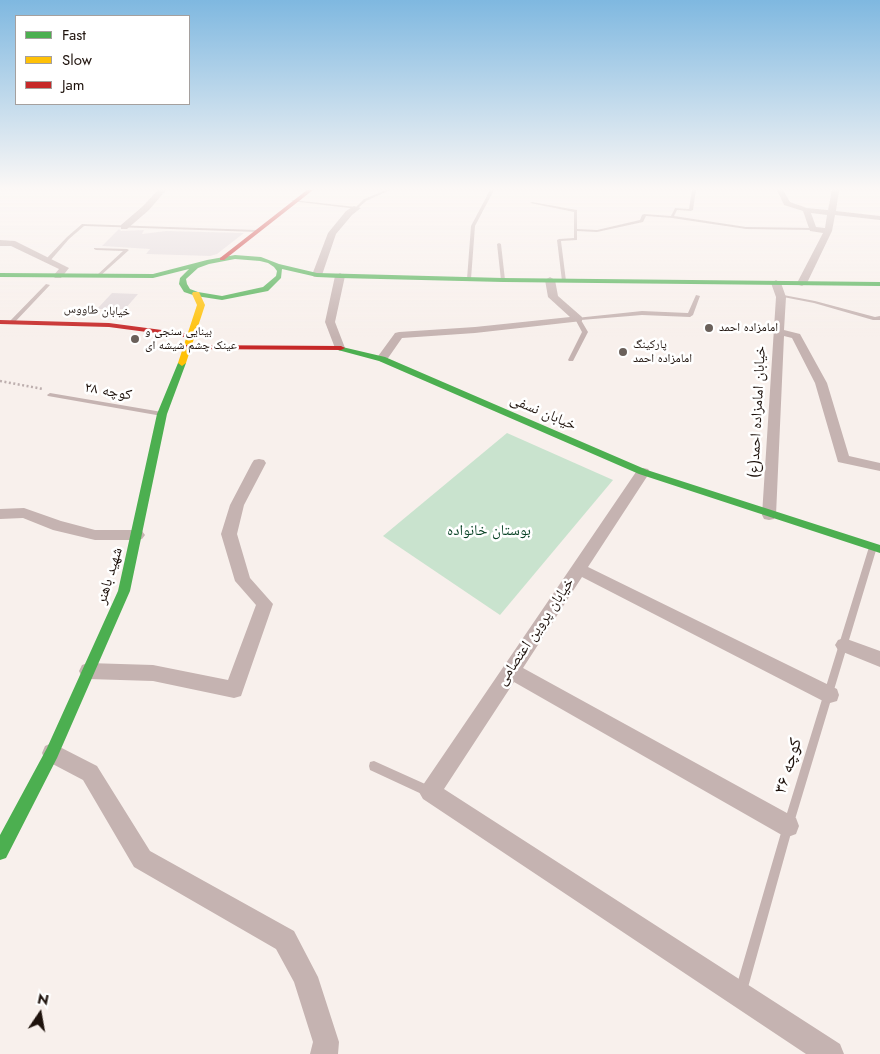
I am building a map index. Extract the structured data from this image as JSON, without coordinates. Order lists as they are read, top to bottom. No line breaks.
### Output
{"streets":{"street":["خیابان طاووس","خیابان امامزاده احمد(ع)","خیابان نسفی","شهید باهنر","خیابان پروین اعتصامی"],"lane":["کوچه ۲۸","کوچه ۳۶"]},"crossings":[["خیابان طاووس","خیابان نسفی"],["خیابان طاووس","شهید باهنر"],["کوچه ۲۸","شهید باهنر"],["خیابان امامزاده احمد(ع)","خیابان نسفی"],["خیابان نسفی","شهید باهنر"],["خیابان نسفی","خیابان پروین اعتصامی"],["خیابان نسفی","کوچه ۳۶"]],"parks":["بوستان خانواده"],"places":["امامزاده احمد","بینایی سنجی و عینک چشم شیشه ای","پارکینگ امامزاده احمد"],"legend":["Fast","Slow","Jam"],"north":"top"}
